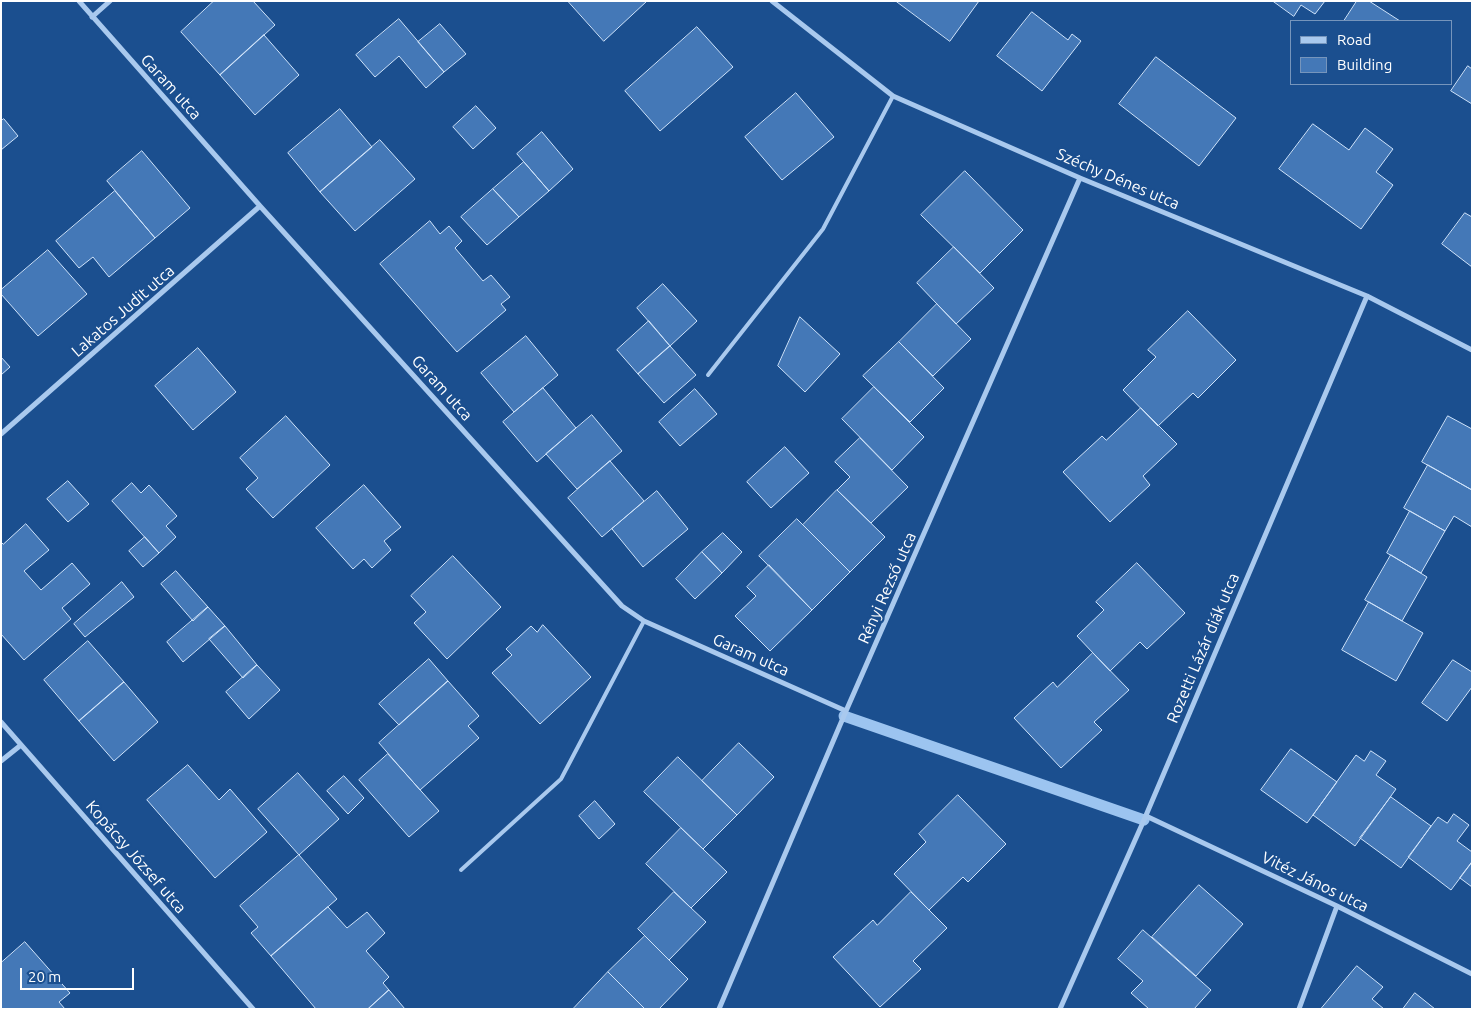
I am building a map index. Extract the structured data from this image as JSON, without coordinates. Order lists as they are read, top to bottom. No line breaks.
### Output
{"streets":{"street":["Garam utca","Széchy Dénes utca","Lakatos Judit utca","Rényi Rezső utca","Rozetti Lázár diák utca","Kopácsy József utca","Vitéz János utca"]},"crossings":[["Garam utca","Lakatos Judit utca"],["Garam utca","Rényi Rezső utca"],["Széchy Dénes utca","Rényi Rezső utca"],["Széchy Dénes utca","Rozetti Lázár diák utca"],["Rozetti Lázár diák utca","Vitéz János utca"]],"legend":["Road","Building"],"scale_bar":"20 m"}
